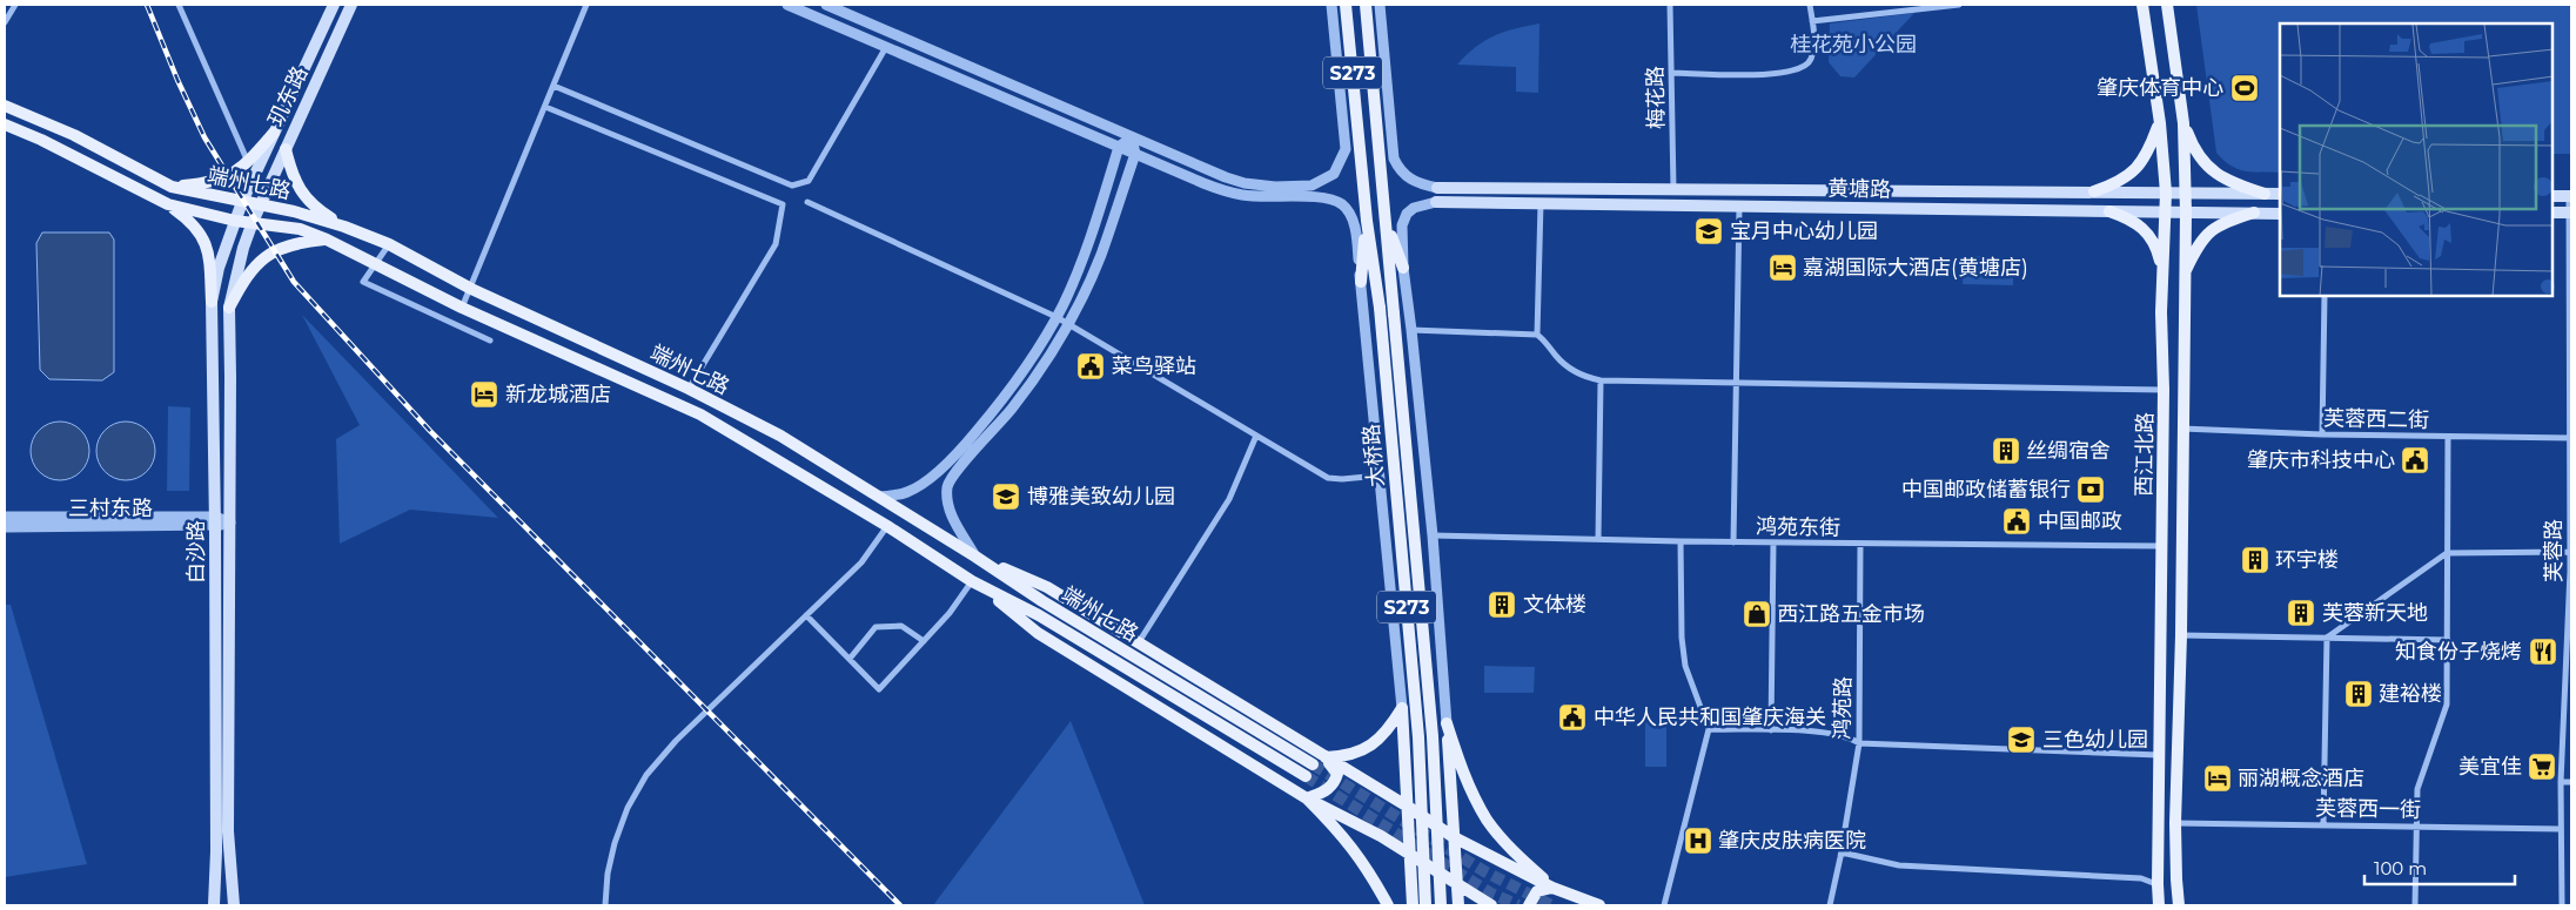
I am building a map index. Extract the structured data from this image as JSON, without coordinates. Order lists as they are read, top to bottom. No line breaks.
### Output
{"streets":{"main road":["S273","玑东路","端州七路","黄塘路","西江北路","大桥路","白沙路"],"street":["梅花路","芙蓉西二街","三村东路","鸿苑东街","芙蓉路","鸿苑路","芙蓉西一街"]},"crossings":[["玑东路","端州七路"],["玑东路","白沙路"],["梅花路","黄塘路"],["端州七路","白沙路"],["黄塘路","西江北路"],["芙蓉西二街","西江北路"],["芙蓉西二街","芙蓉路"],["西江北路","鸿苑东街"],["西江北路","芙蓉西一街"],["三村东路","白沙路"],["鸿苑东街","鸿苑路"],["芙蓉路","芙蓉西一街"]],"parks":["桂花苑小公园"],"places":{"sports":["肇庆体育中心"],"school or university":["宝月中心幼儿园","博雅美致幼儿园","三色幼儿园"],"hotel":["嘉湖国际大酒店(黄塘店)","新龙城酒店","丽湖概念酒店"],"public building":["菜鸟驿站","肇庆市科技中心","中国邮政","中华人民共和国肇庆海关"],"building":["丝绸宿舍","环宇楼","文体楼","芙蓉新天地","建裕楼"],"bank":["中国邮政储蓄银行"],"shop":["西江路五金市场"],"restaurant":["知食份子烧烤"],"supermarket":["美宜佳"],"hospital":["肇庆皮肤病医院"]},"scale_bar":"100 m"}
